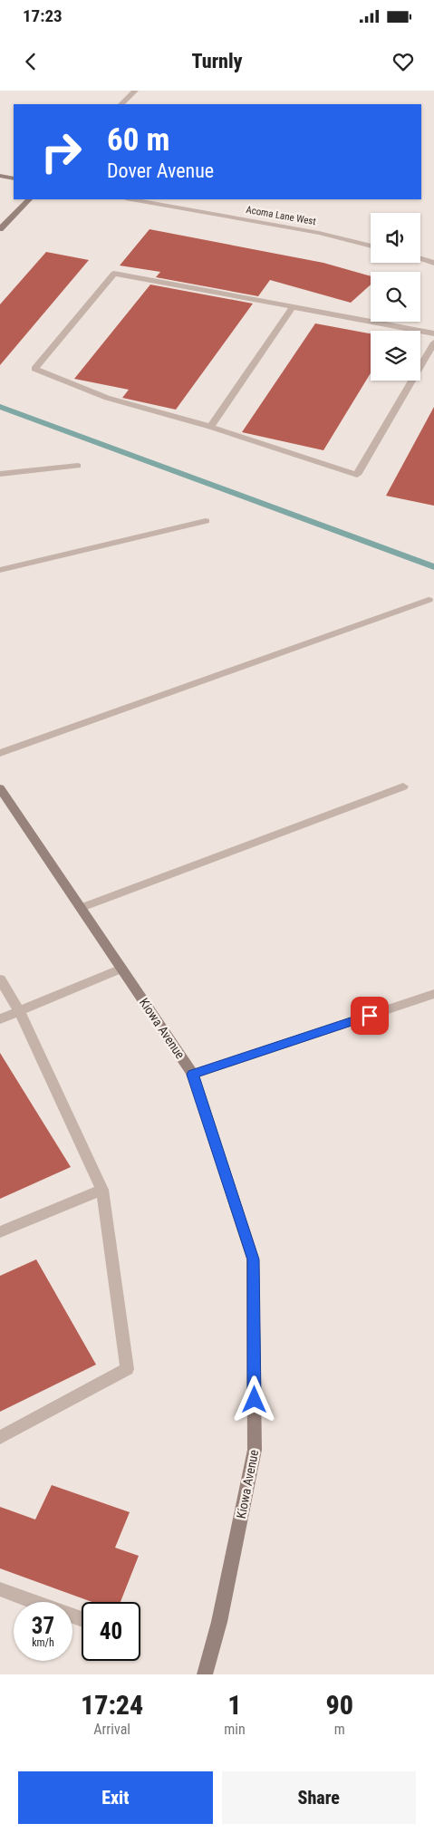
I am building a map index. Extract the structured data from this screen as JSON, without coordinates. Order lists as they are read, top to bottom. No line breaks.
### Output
{"streets":{"street":["Acoma Lane West","Kiowa Avenue"]},"page":{"status":"17:23","header":"Turnly","turn":["60 m","Dover Avenue"],"speed":"37 km/h","limit":"40","eta":["17:24","Arrival","1","min","90","m"],"buttons":["Exit","Share"]}}
